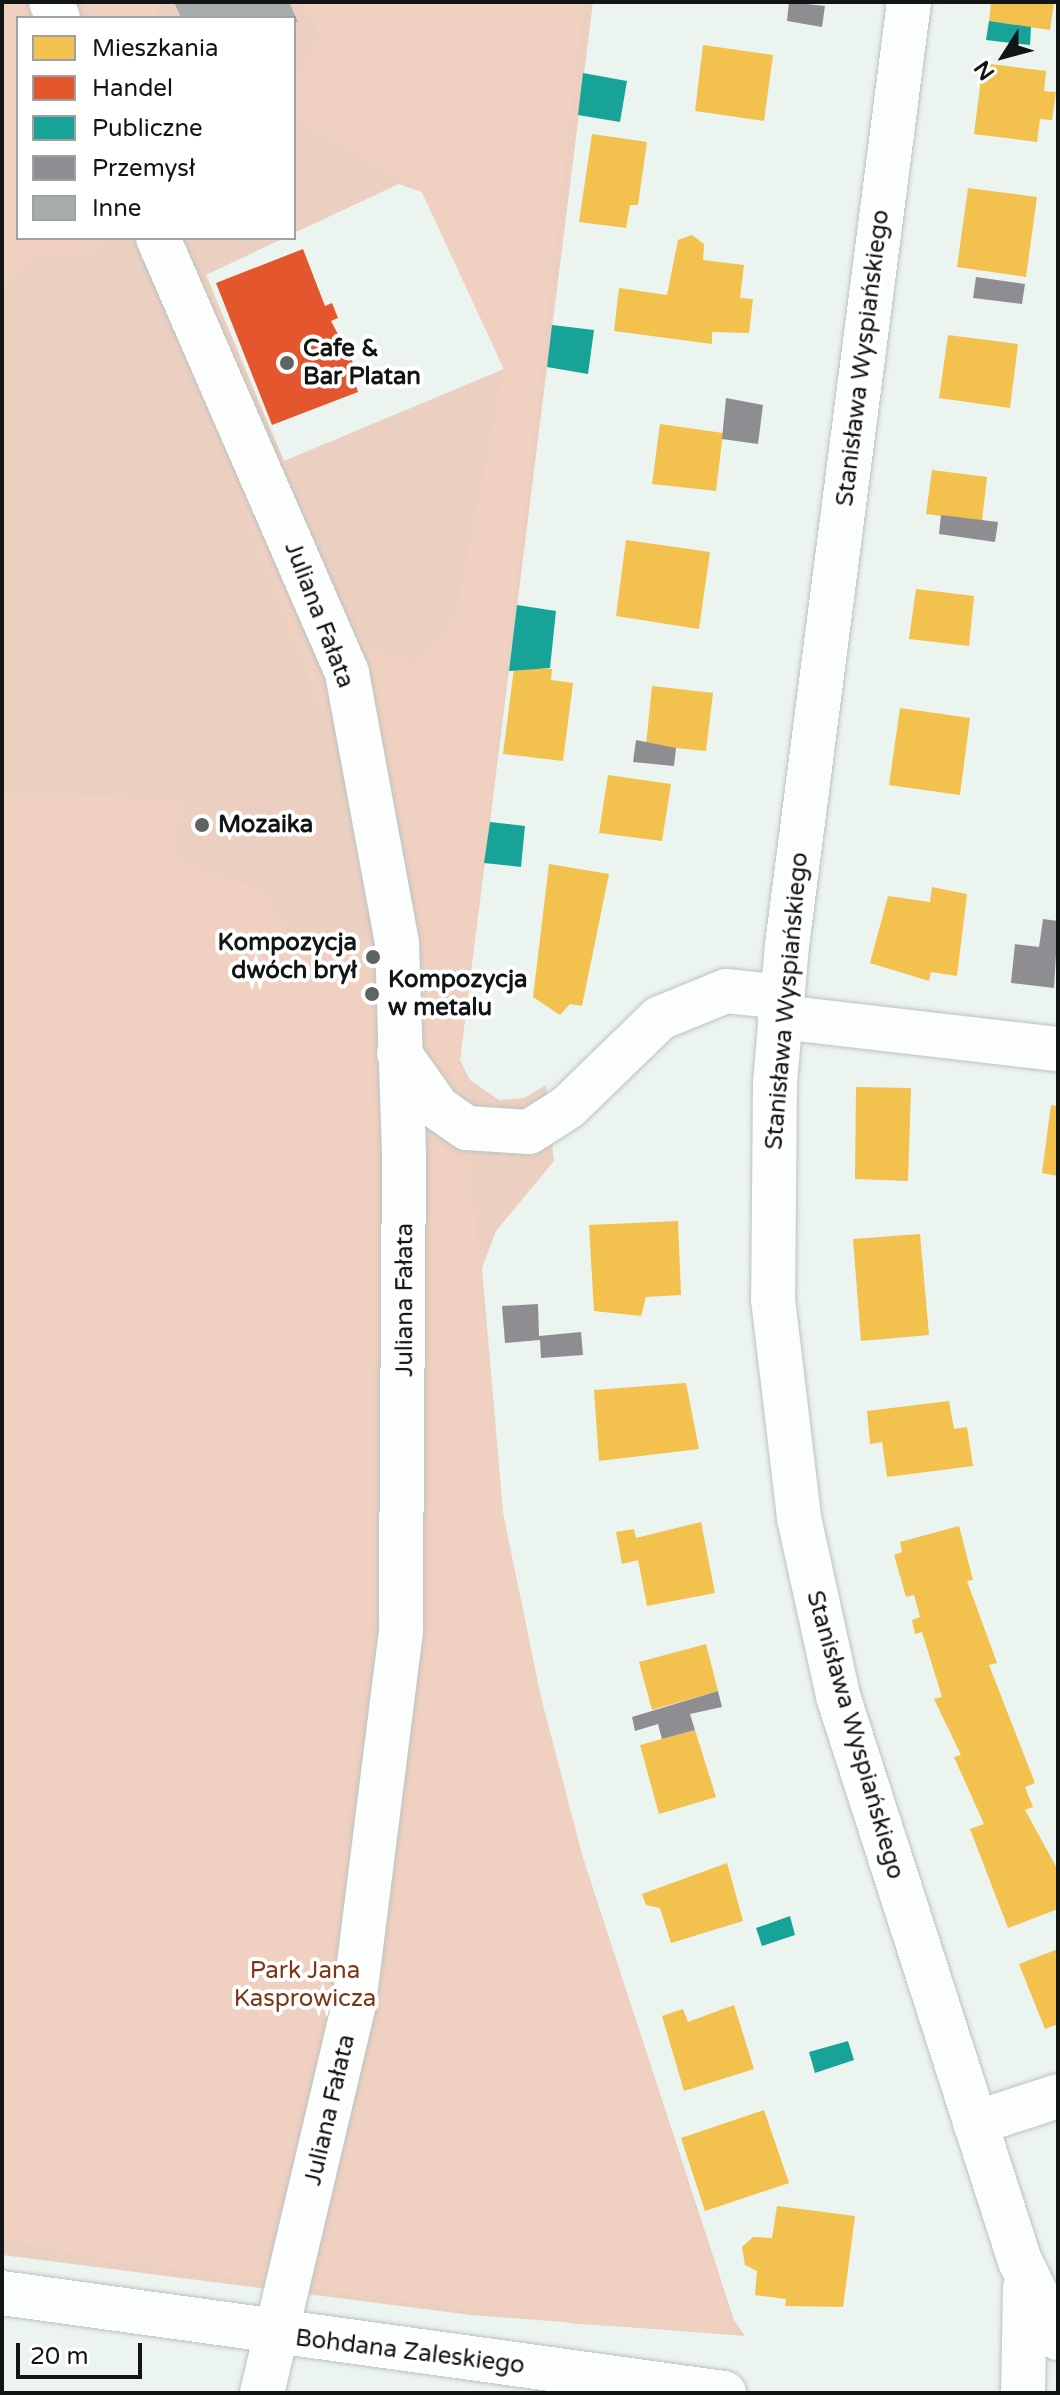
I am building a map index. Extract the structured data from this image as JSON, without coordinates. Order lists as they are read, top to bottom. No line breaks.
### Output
{"streets":{"street":["Stanisława Wyspiańskiego","Juliana Fałata","Bohdana Zaleskiego"]},"crossings":[["Juliana Fałata","Bohdana Zaleskiego"]],"parks":["Park Jana Kasprowicza"],"places":["Cafe & Bar Platan","Mozaika","Kompozycja dwóch brył","Kompozycja w metalu"],"legend":["Mieszkania","Handel","Publiczne","Przemysł","Inne"],"scale_bar":"20 m","north":"bottom left"}
